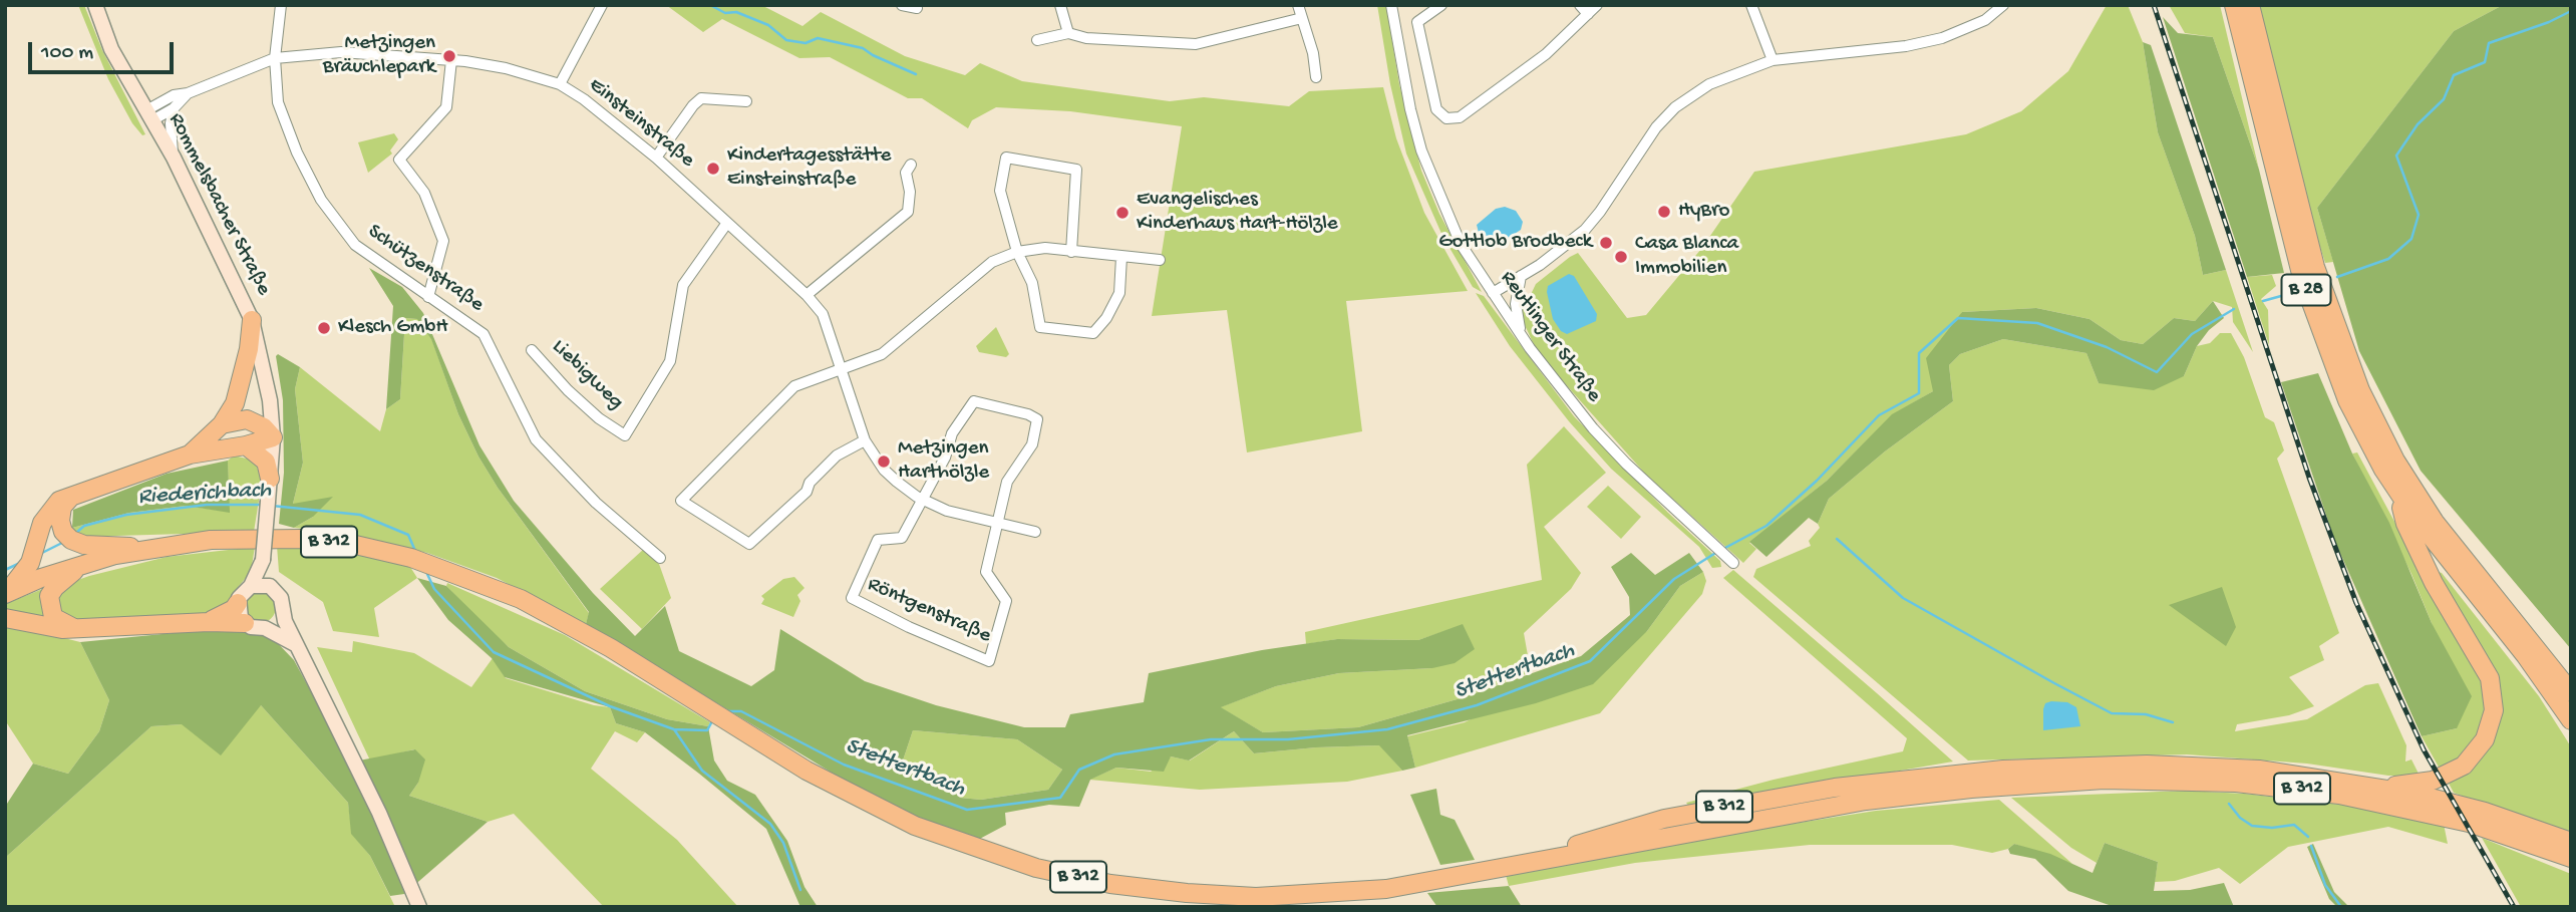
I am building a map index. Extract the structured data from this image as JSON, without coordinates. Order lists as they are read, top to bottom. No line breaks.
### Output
{"streets":{"highway":["B 28","B 312"],"main road":["Rommelsbacher Straße"],"street":["Einsteinstraße","Schützenstraße","Reutlinger Straße","Liebigweg","Röntgenstraße"]},"crossings":[["Einsteinstraße","Rommelsbacher Straße"],["Einsteinstraße","Schützenstraße"],["Einsteinstraße","Liebigweg"],["Einsteinstraße","Röntgenstraße"],["B 28","B 312"]],"water":["Riederichbach","Stettertbach"],"places":["Metzingen Bräuchlepark","Kindertagesstätte Einsteinstraße","HyBro","Evangelisches Kinderhaus Hart-Hölzle","Gottlob Brodbeck","Casa Blanca Immobilien","Klesch GmbH","Metzingen Harthölzle"],"scale_bar":"100 m"}
